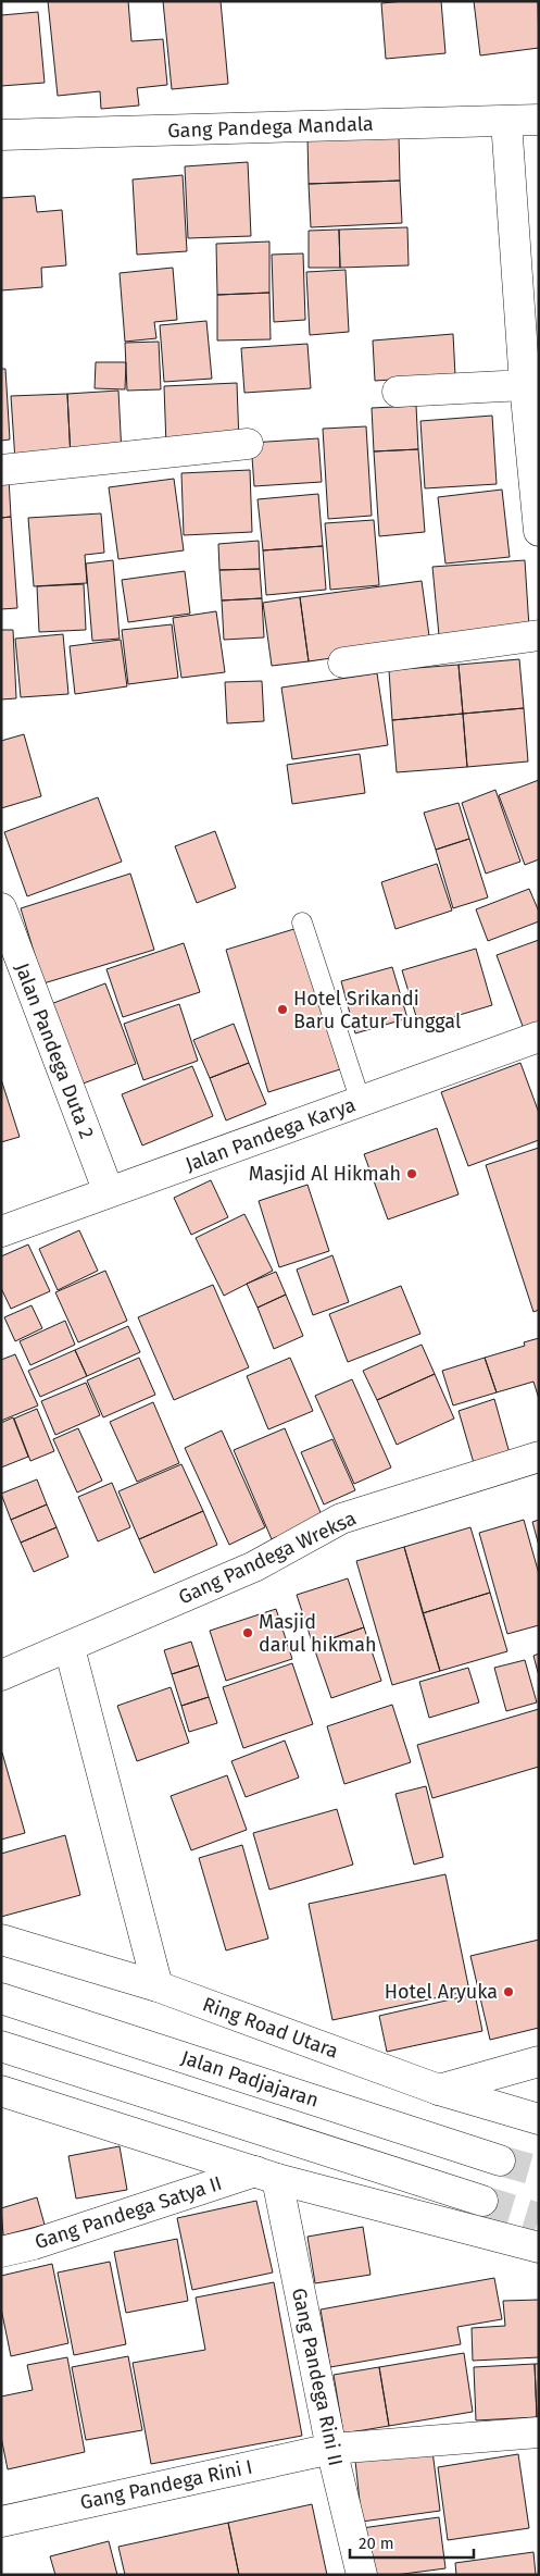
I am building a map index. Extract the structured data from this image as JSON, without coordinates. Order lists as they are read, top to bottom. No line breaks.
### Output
{"streets":{"main road":["Gang Pandega Mandala","Jalan Pandega Duta 2","Jalan Pandega Karya","Gang Pandega Wreksa","Ring Road Utara","Jalan Padjajaran","Gang Pandega Satya II","Gang Pandega Rini II","Gang Pandega Rini I"]},"crossings":[["Jalan Pandega Duta 2","Jalan Pandega Karya"],["Gang Pandega Satya II","Gang Pandega Rini II"],["Gang Pandega Rini II","Gang Pandega Rini I"]],"places":["Hotel Srikandi Baru Catur Tunggal","Masjid Al Hikmah","Masjid darul hikmah","Hotel Aryuka"],"scale_bar":"20 m"}
